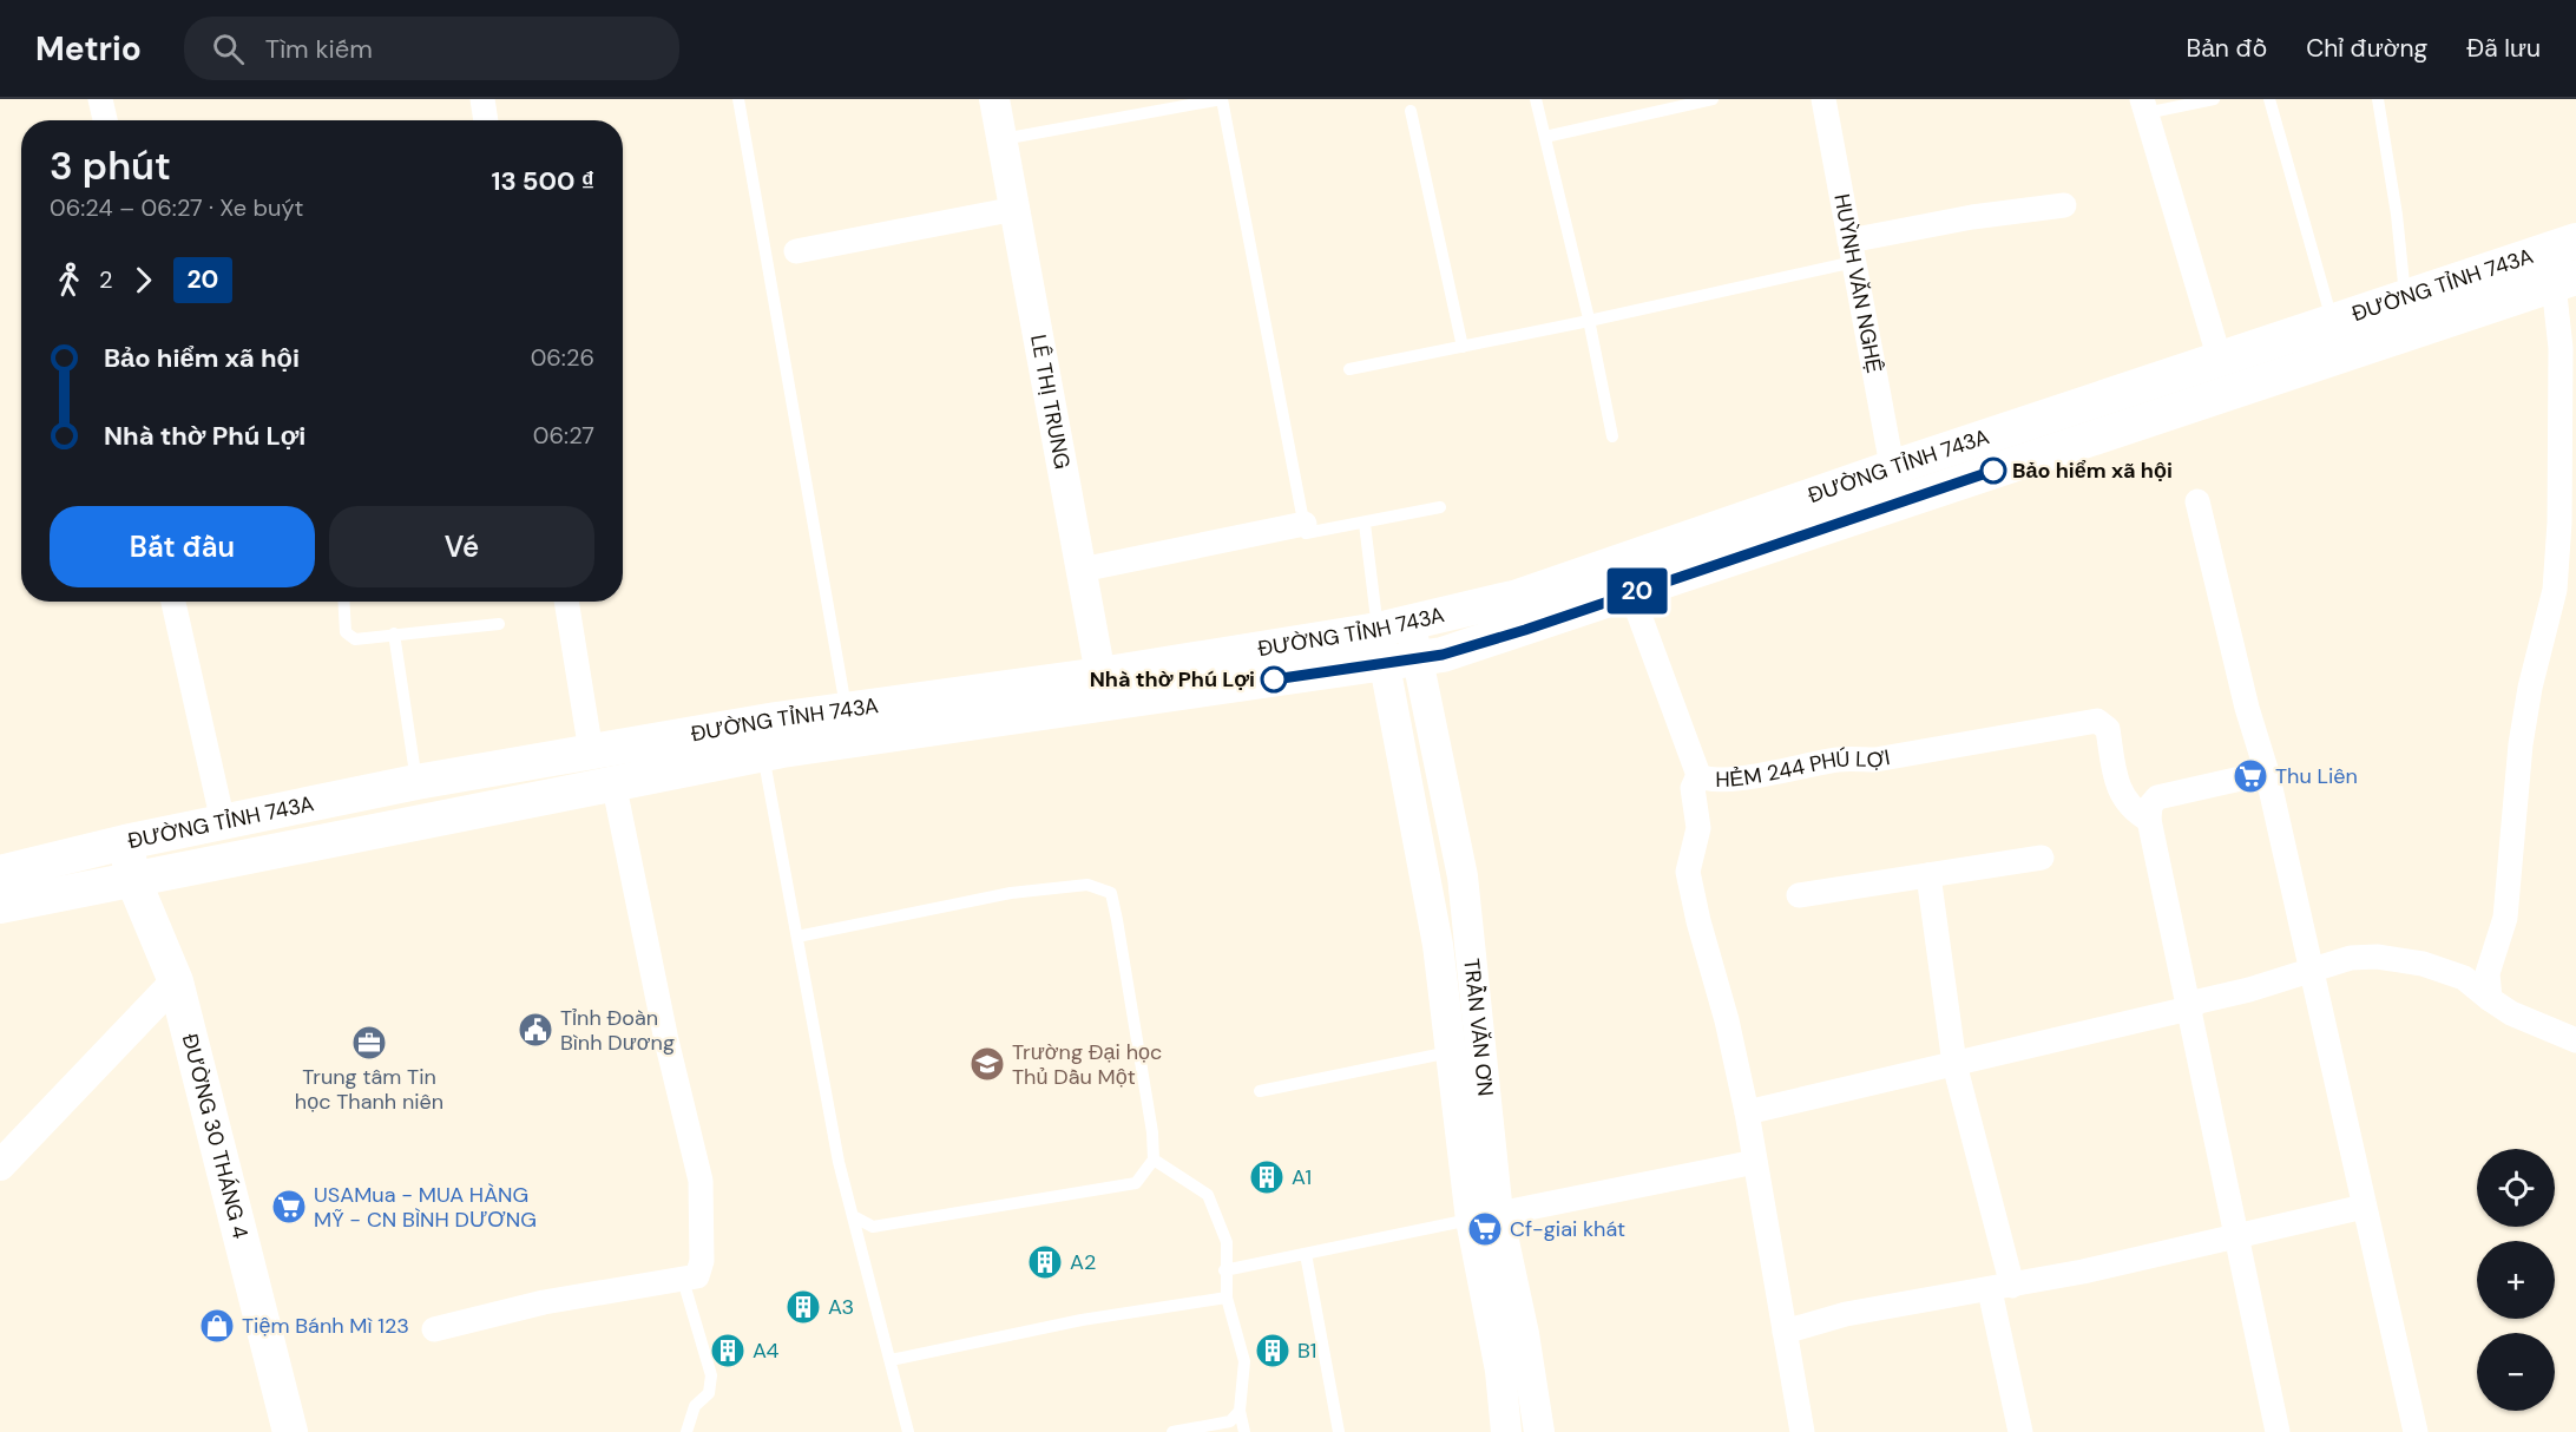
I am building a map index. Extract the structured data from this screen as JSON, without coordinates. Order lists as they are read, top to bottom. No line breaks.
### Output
{"streets":{"main road":["ĐƯỜNG TỈNH 743A","ĐƯỜNG 30 THÁNG 4"],"street":["HUỲNH VĂN NGHỆ","LÊ THỊ TRUNG","HẺM 244 PHÚ LỢI","TRẦN VĂN ƠN"]},"crossings":[["HUỲNH VĂN NGHỆ","ĐƯỜNG TỈNH 743A"],["ĐƯỜNG TỈNH 743A","LÊ THỊ TRUNG"],["ĐƯỜNG TỈNH 743A","HẺM 244 PHÚ LỢI"],["ĐƯỜNG TỈNH 743A","TRẦN VĂN ƠN"],["ĐƯỜNG TỈNH 743A","ĐƯỜNG 30 THÁNG 4"]],"places":{"other":["Bảo hiểm xã hội","Nhà thờ Phú Lợi"],"supermarket":["Thu Liên","USAMua - MUA HÀNG MỸ - CN BÌNH DƯƠNG","Cf-giai khát"],"public building":["Tỉnh Đoàn Bình Dương"],"office":["Trung tâm Tin học Thanh niên"],"school or university":["Trường Đại học Thủ Dầu Một"],"building":["A1","A2","A3","A4","B1"],"shop":["Tiệm Bánh Mì 123"]},"lines":["bus line 20"],"page":{"header":"Metrio","search":"Tìm kiếm","nav":["Bản đồ","Chỉ đường","Đã lưu"],"on_map":"20","heading":["3 phút","06:24 – 06:27 · Xe buýt","13 500 ₫"],"legs":["2","20"],"list":[{"name":"Bảo hiểm xã hội","value":"06:26"},{"name":"Nhà thờ Phú Lợi","value":"06:27"}],"buttons":["Bắt đầu","Vé"],"map_buttons":["+","−"]}}
